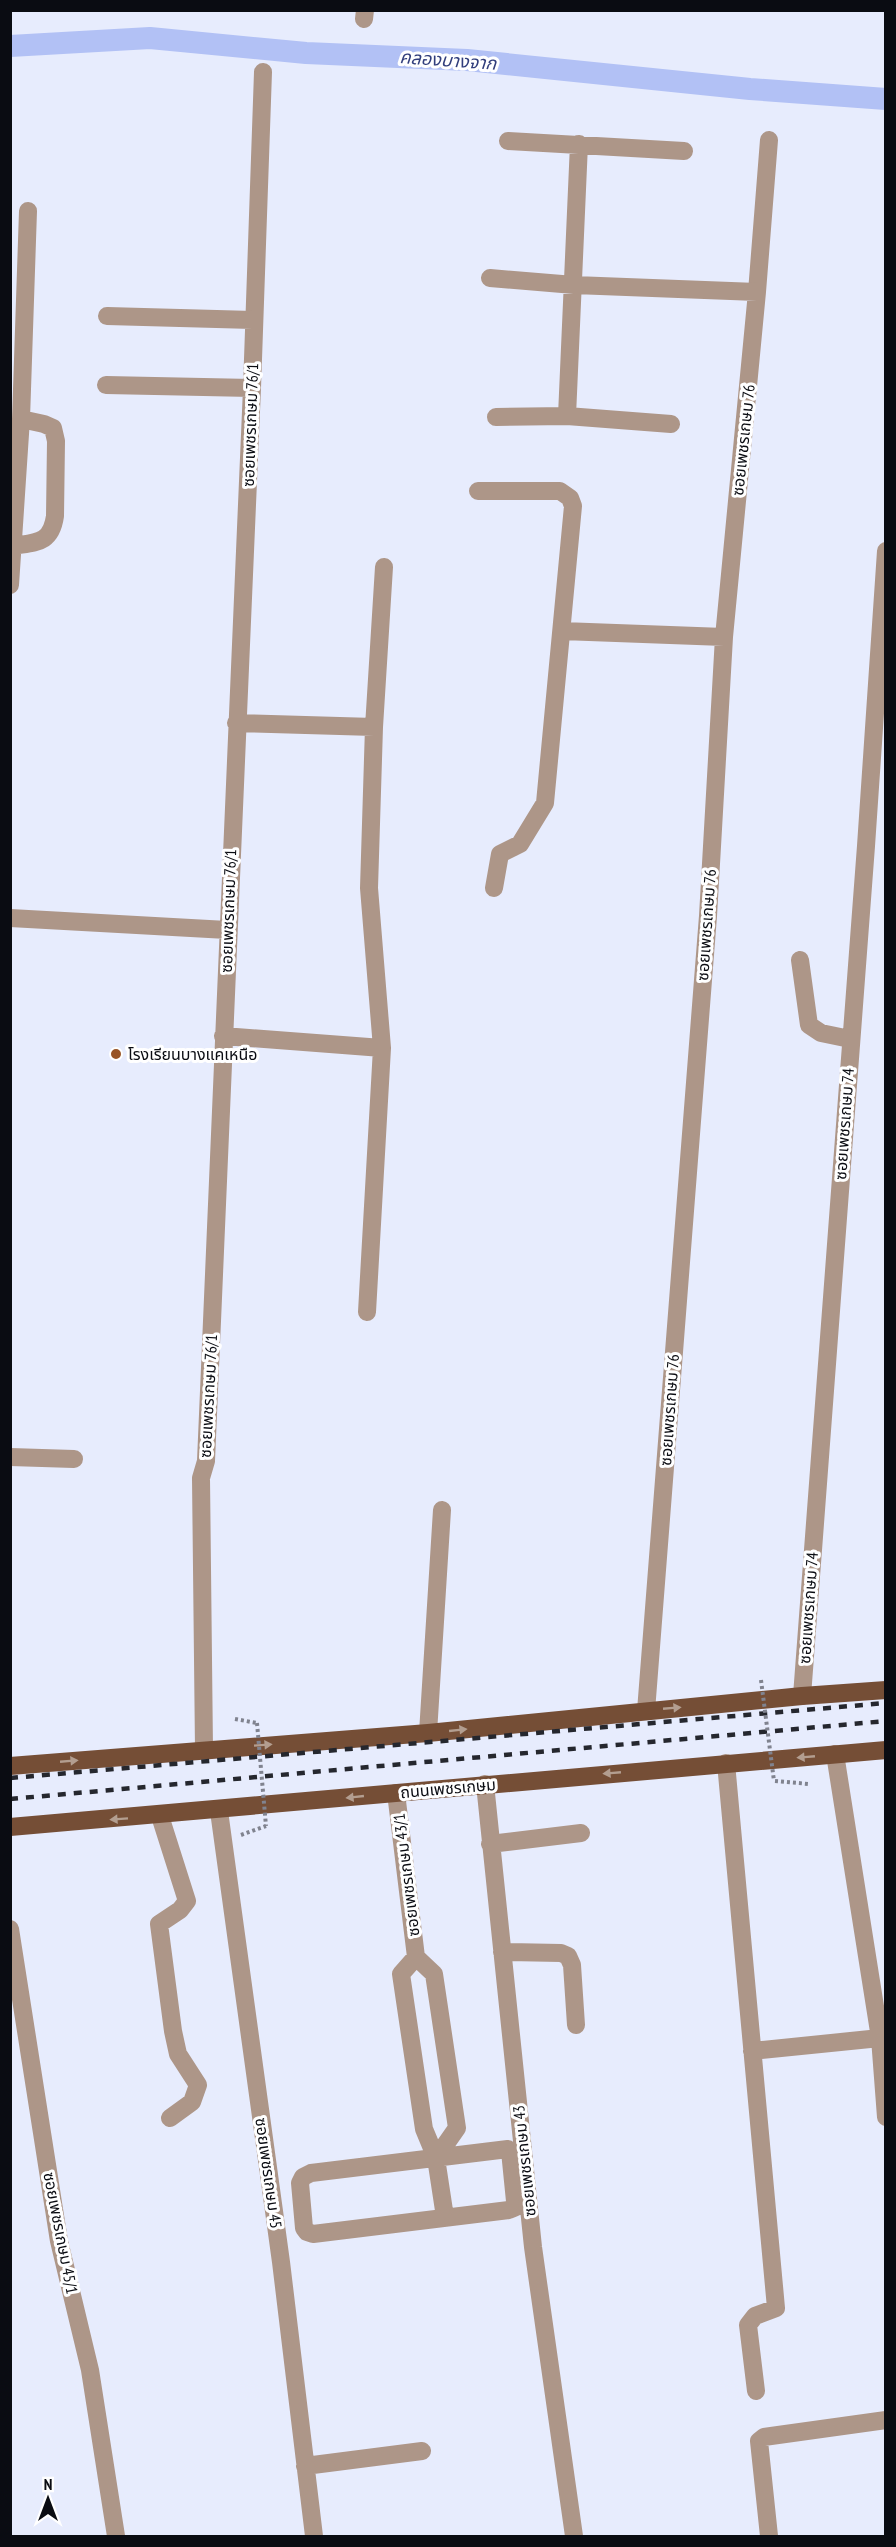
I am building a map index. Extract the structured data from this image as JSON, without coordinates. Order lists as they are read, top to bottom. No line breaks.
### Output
{"streets":{"main road":["ถนนเพชรเกษม"],"street":["ซอยเพชรเกษม 76/1","ซอยเพชรเกษม 76","ซอยเพชรเกษม 74","ซอยเพชรเกษม 43/1","ซอยเพชรเกษม 43","ซอยเพชรเกษม 45","ซอยเพชรเกษม 45/1"]},"crossings":[["ถนนเพชรเกษม","ซอยเพชรเกษม 43/1"],["ถนนเพชรเกษม","ซอยเพชรเกษม 43"],["ถนนเพชรเกษม","ซอยเพชรเกษม 45"]],"water":["คลองบางจาก"],"places":["โรงเรียนบางแคเหนือ"],"north":"top"}
